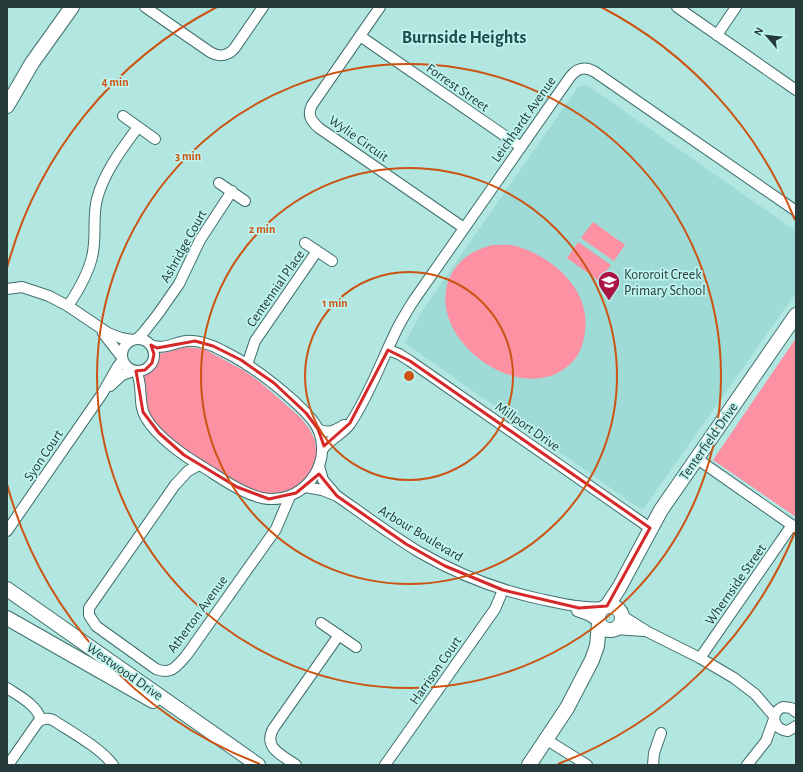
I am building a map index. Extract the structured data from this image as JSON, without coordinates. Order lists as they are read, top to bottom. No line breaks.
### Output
{"streets":{"street":["Forrest Street","Leichhardt Avenue","Wylie Circuit","Ashridge Court","Centennial Place","Millport Drive","Tenterfield Drive","Syon Court","Arbour Boulevard","Whernside Street","Atherton Avenue","Harrison Court","Westwood Drive"]},"crossings":[["Forrest Street","Leichhardt Avenue"],["Forrest Street","Wylie Circuit"],["Leichhardt Avenue","Wylie Circuit"],["Leichhardt Avenue","Millport Drive"],["Millport Drive","Tenterfield Drive"],["Arbour Boulevard","Harrison Court"]],"districts":["Burnside Heights"],"places":{"school or university":["Kororoit Creek Primary School"]},"north":"top left","rings":["4 min","3 min","2 min","1 min"]}
